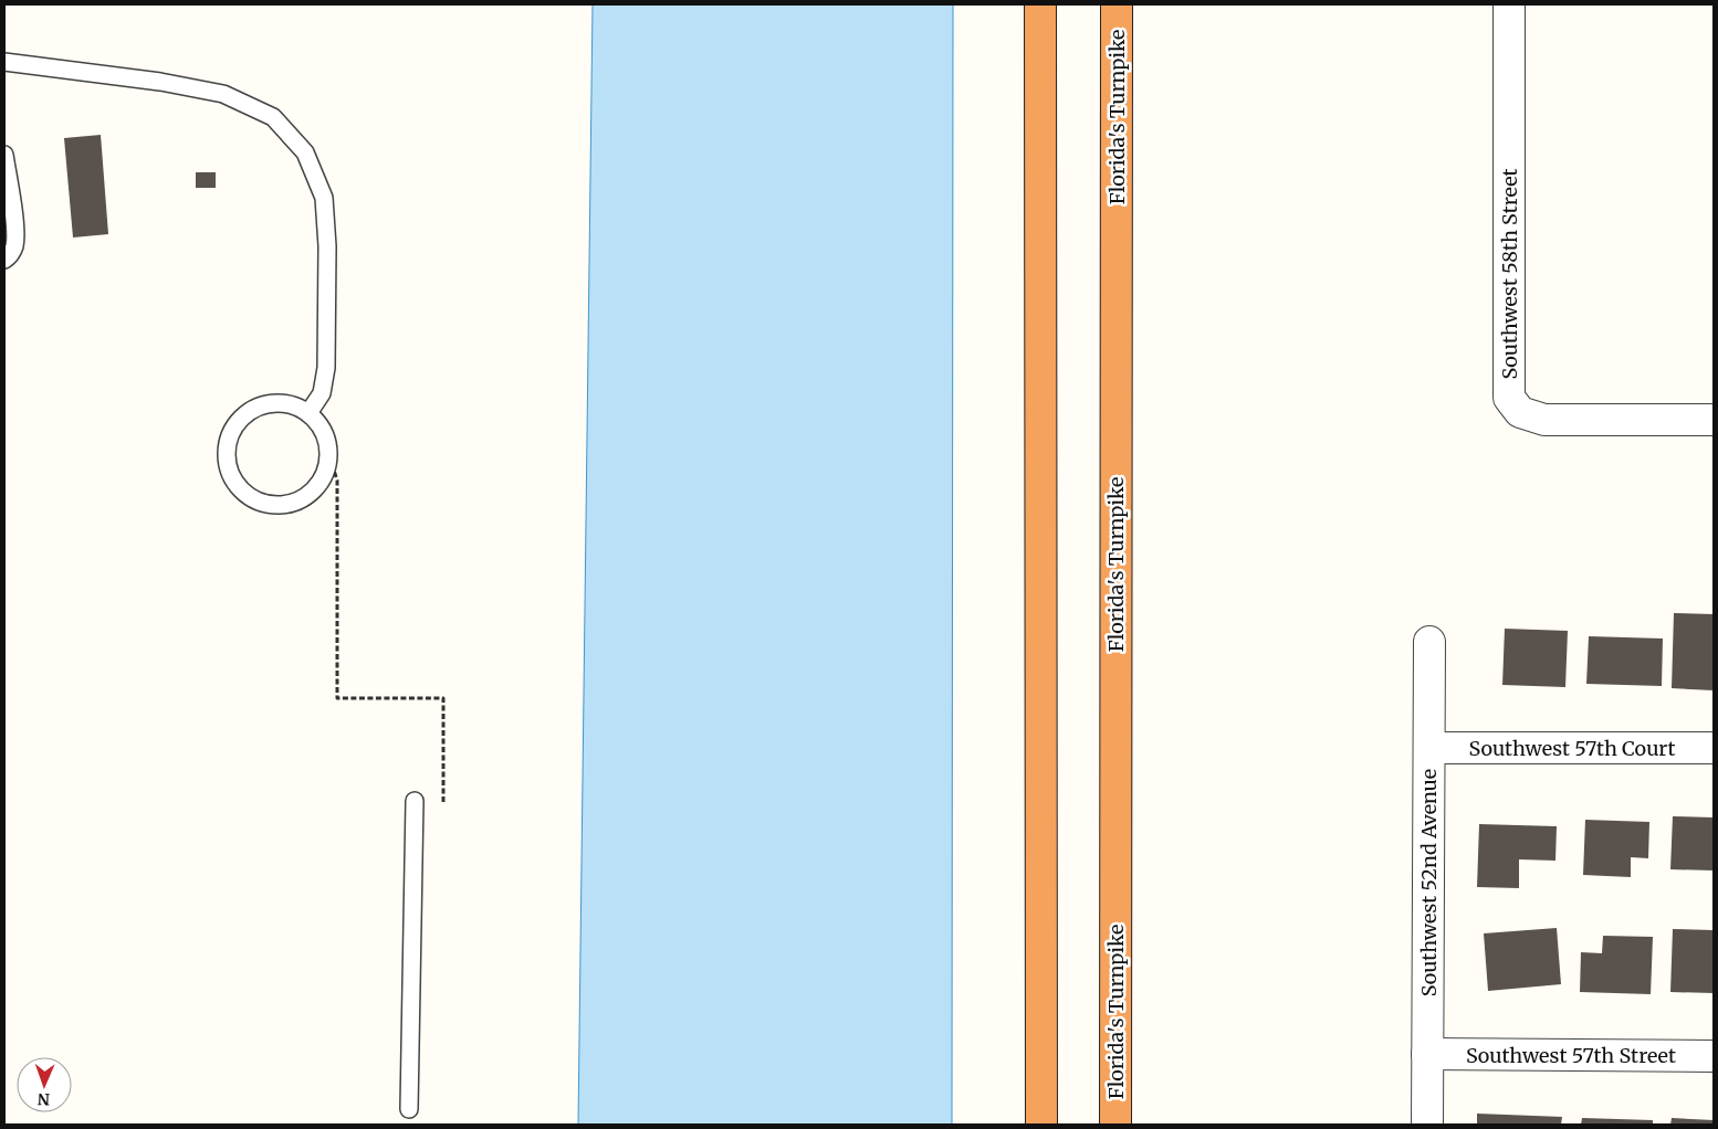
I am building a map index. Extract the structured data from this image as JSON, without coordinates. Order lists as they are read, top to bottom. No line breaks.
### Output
{"streets":{"highway":["Florida's Turnpike"],"street":["Southwest 58th Street","Southwest 57th Court","Southwest 52nd Avenue","Southwest 57th Street"]},"crossings":[["Southwest 57th Court","Southwest 52nd Avenue"],["Southwest 52nd Avenue","Southwest 57th Street"]],"north":"bottom"}
